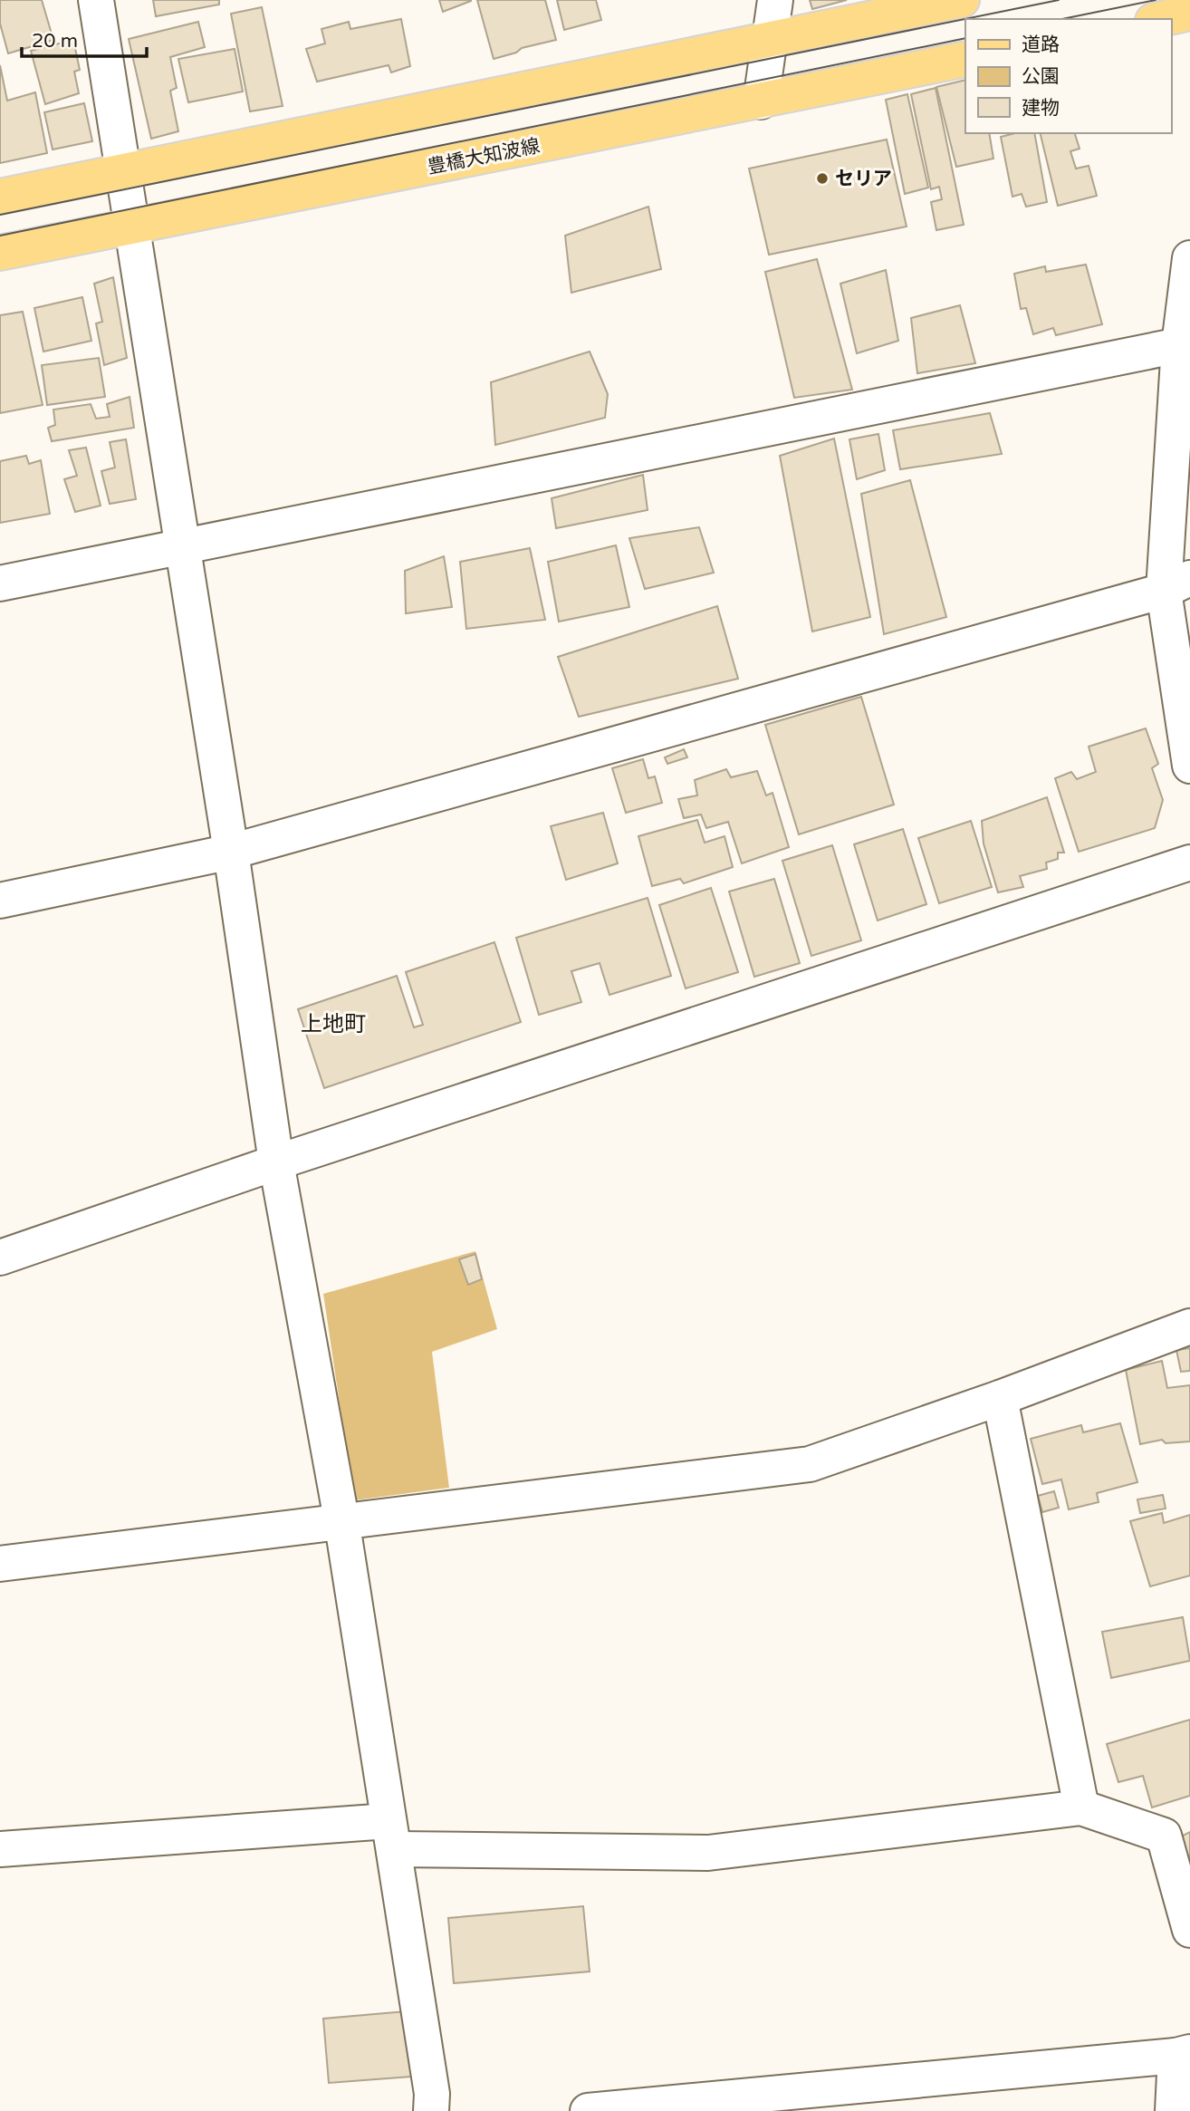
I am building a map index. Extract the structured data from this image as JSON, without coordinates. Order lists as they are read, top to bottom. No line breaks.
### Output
{"streets":{"main road":["豊橋大知波線"]},"districts":["上地町"],"places":["セリア"],"legend":["道路","公園","建物"],"scale_bar":"20 m"}
